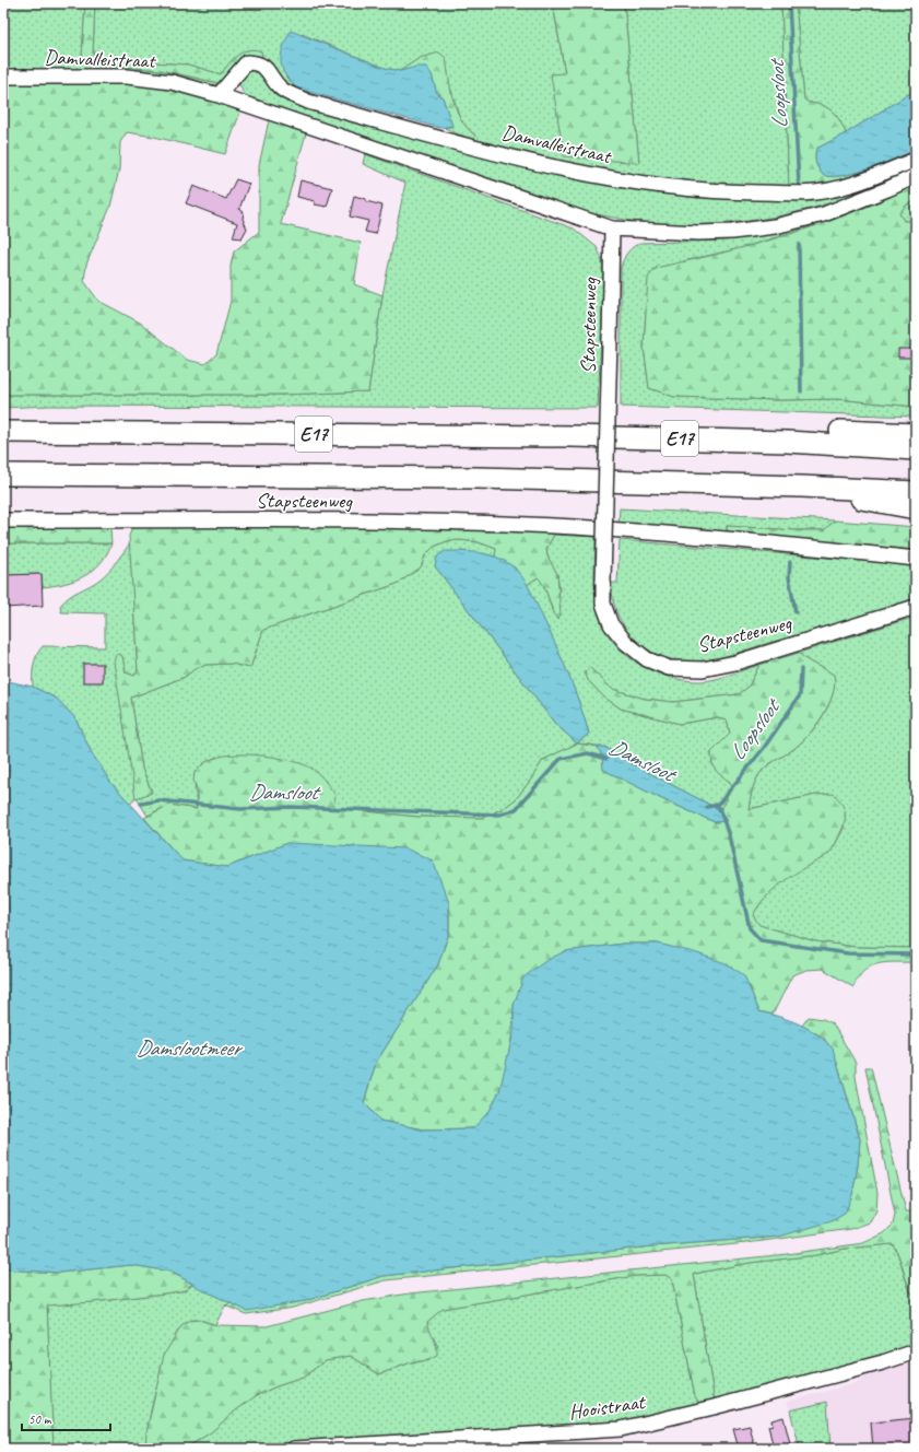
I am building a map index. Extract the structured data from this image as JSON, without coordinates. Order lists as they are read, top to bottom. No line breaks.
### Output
{"streets":{"highway":["E17"],"street":["Damvalleistraat","Stapsteenweg","Hooistraat"]},"crossings":[["Damvalleistraat","Stapsteenweg"]],"water":["Loopsloot","Damsloot","Damslootmeer"],"scale_bar":"50 m"}
